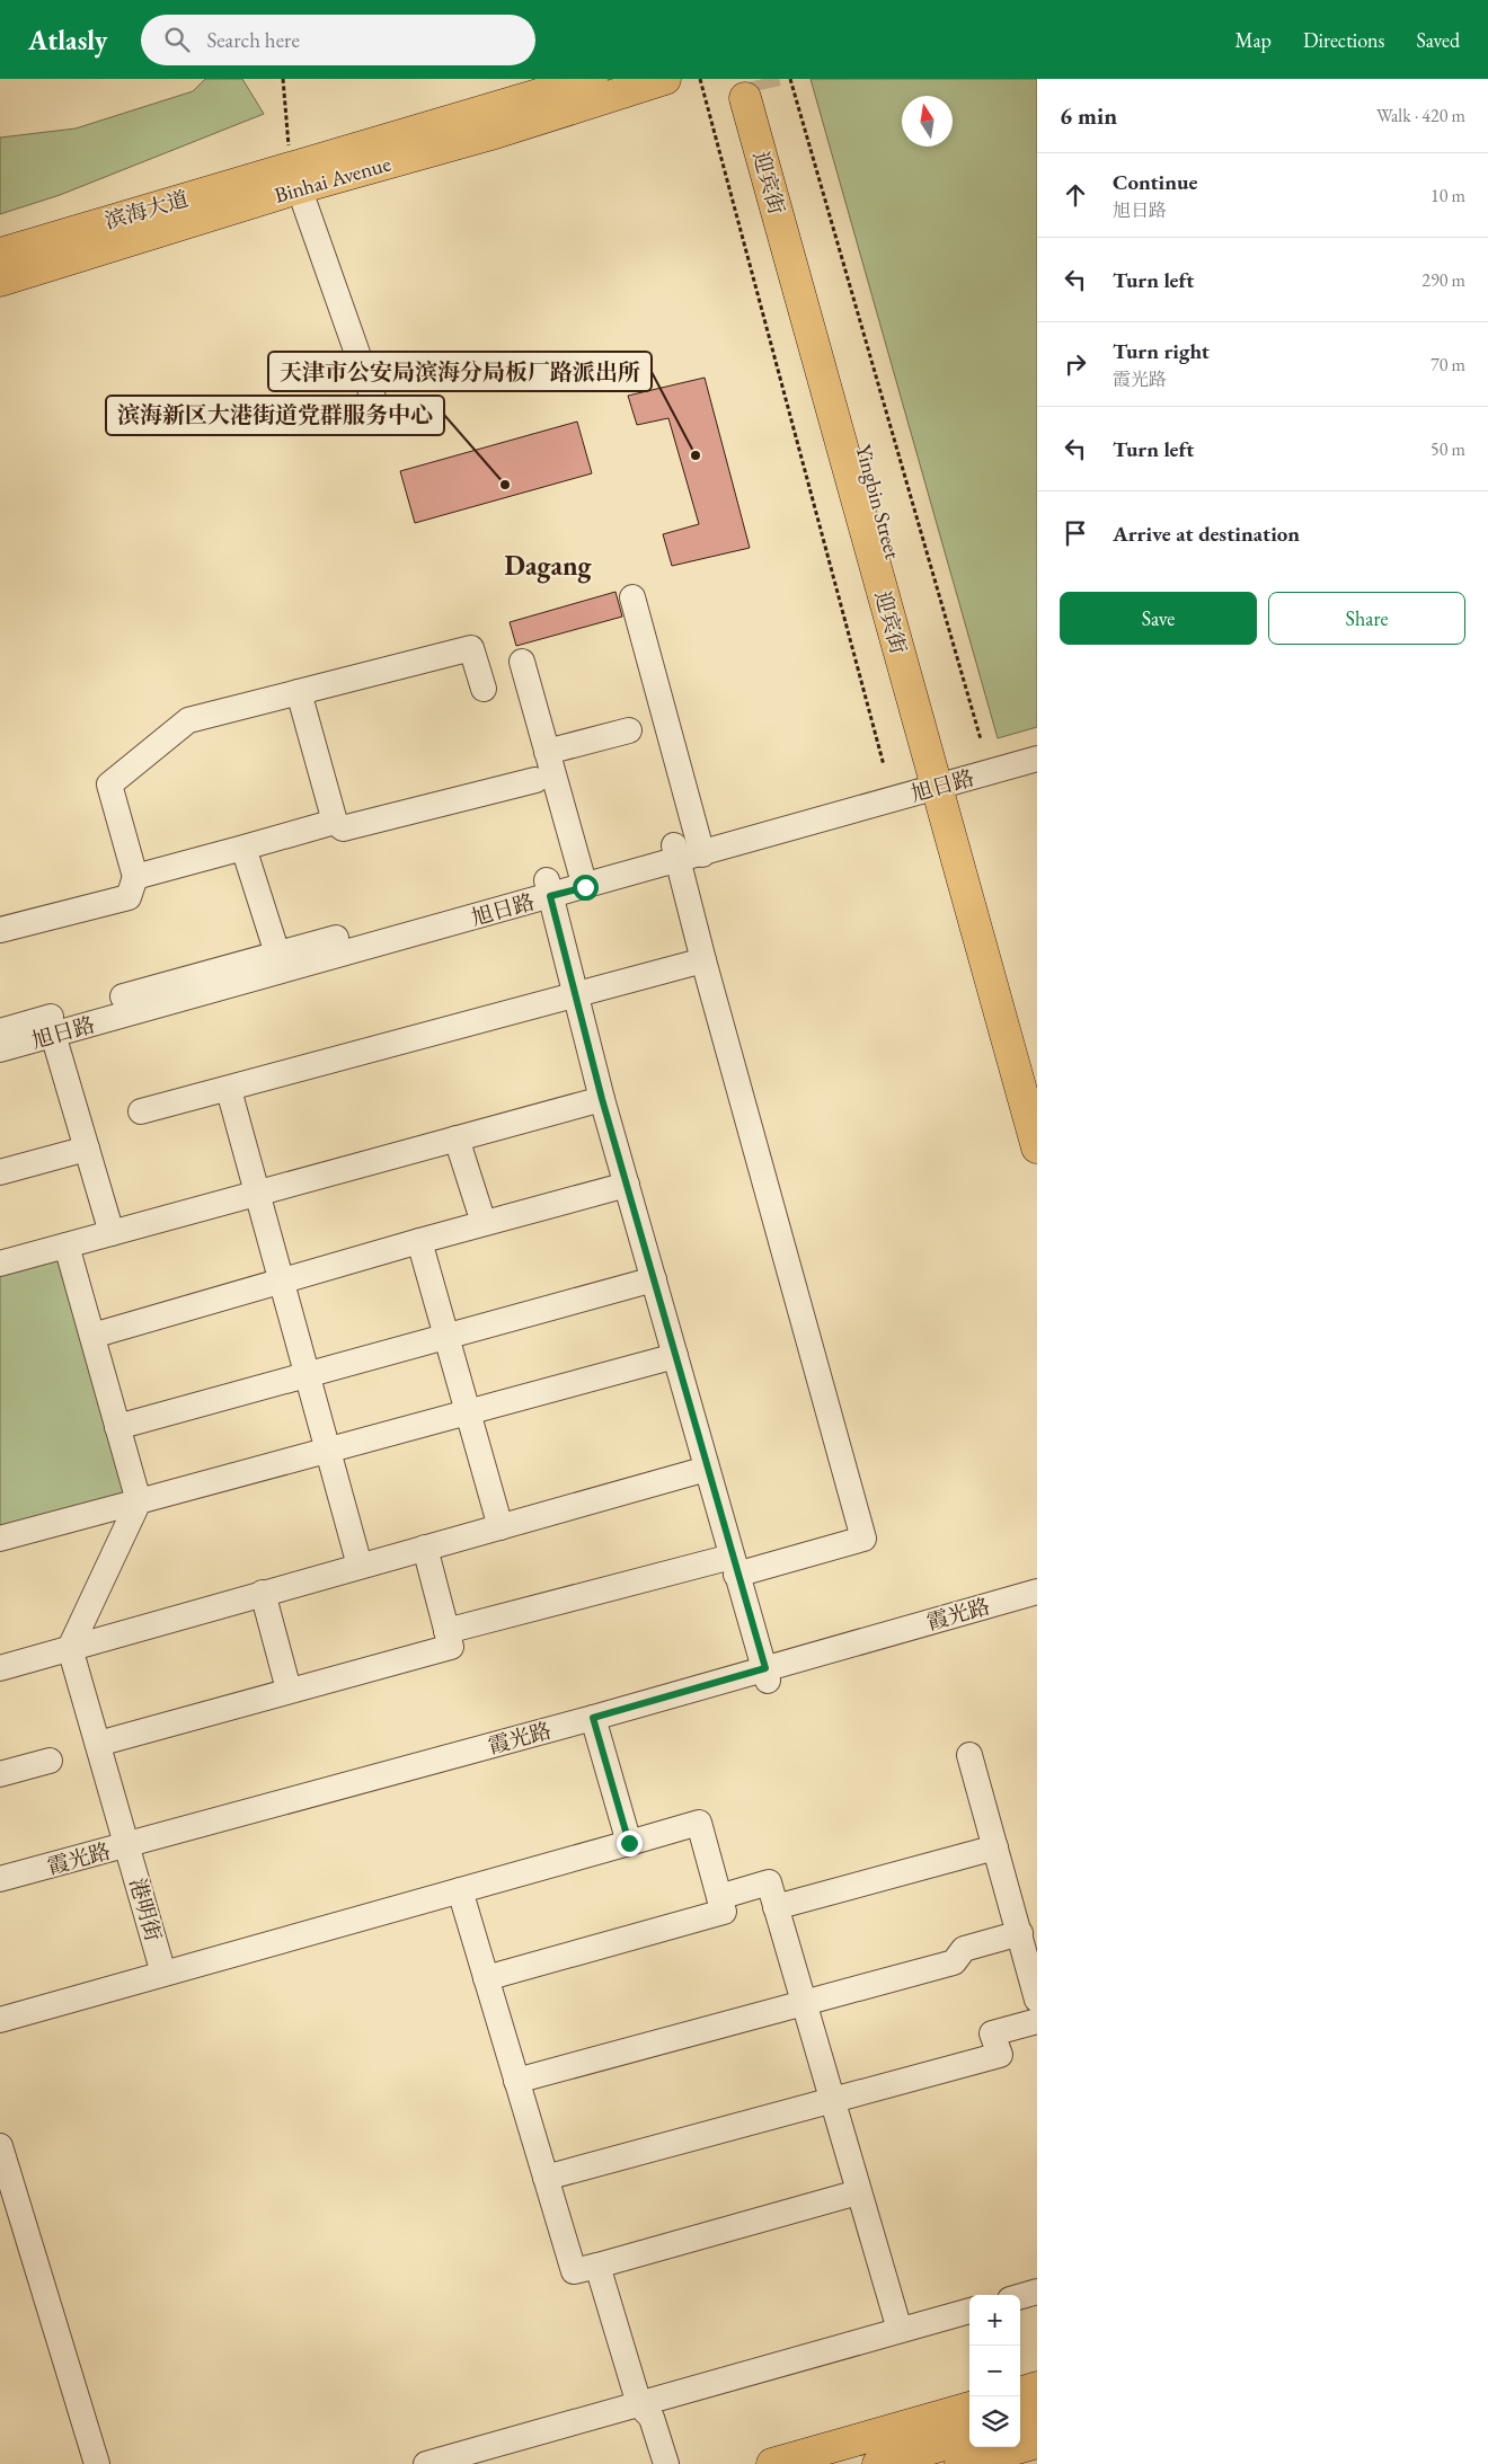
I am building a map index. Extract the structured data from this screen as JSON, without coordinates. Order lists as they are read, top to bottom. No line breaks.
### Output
{"streets":{"main road":["Binhai Avenue","迎宾街","滨海大道"],"street":["旭日路","霞光路","港明街"]},"crossings":[["Binhai Avenue","滨海大道"],["迎宾街","旭日路"],["霞光路","港明街"]],"districts":["Dagang"],"places":["天津市公安局滨海分局板厂路派出所","滨海新区大港街道党群服务中心"],"north":"top","page":{"header":"Atlasly","search":"Search here","nav":["Map","Directions","Saved"],"heading":["6 min","Walk · 420 m"],"list":[["Continue","旭日路","10 m"],["Turn left","290 m"],["Turn right","霞光路","70 m"],["Turn left","50 m"],"Arrive at destination"],"buttons":["Save","Share"],"map_buttons":["+","−"]}}
